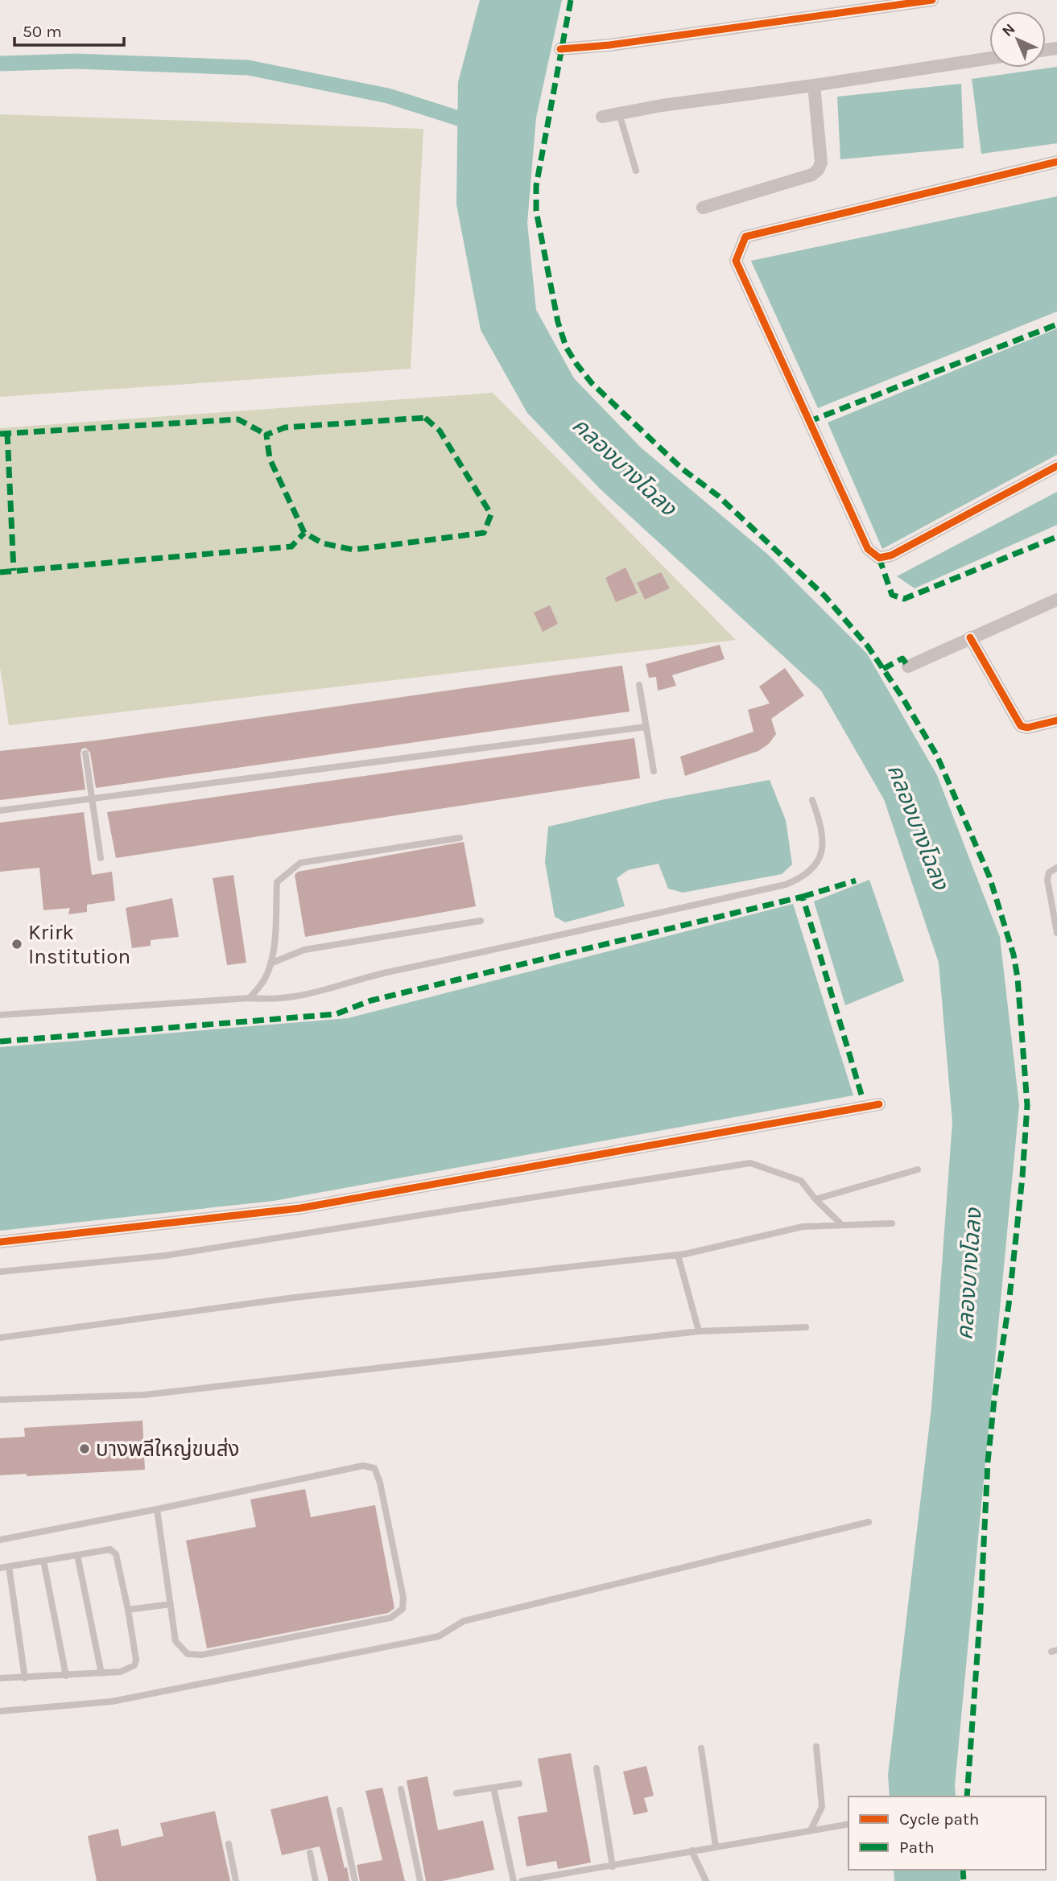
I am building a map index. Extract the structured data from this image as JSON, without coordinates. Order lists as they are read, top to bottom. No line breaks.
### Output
{"water":["คลองบางโฉลง"],"places":["Krirk Institution","บางพลีใหญ่ขนส่ง"],"legend":["Cycle path","Path"],"scale_bar":"50 m","north":"top left"}
